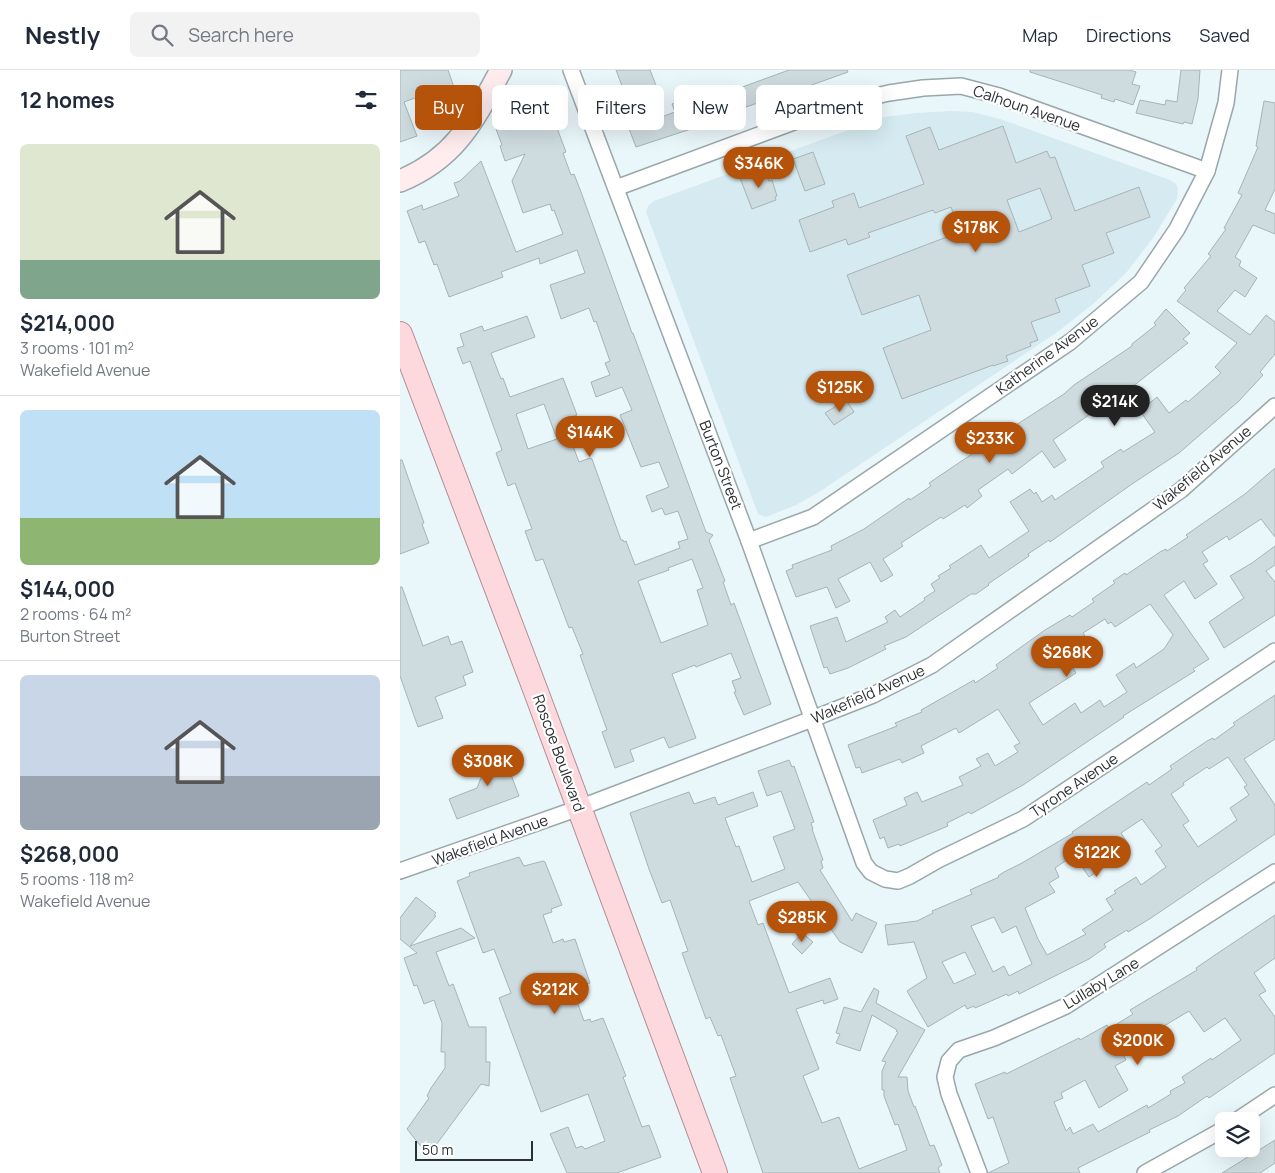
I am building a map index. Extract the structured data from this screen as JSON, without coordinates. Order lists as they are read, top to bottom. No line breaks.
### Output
{"streets":{"main road":["Roscoe Boulevard"],"street":["Calhoun Avenue","Katherine Avenue","Burton Street","Wakefield Avenue","Tyrone Avenue","Lullaby Lane"]},"crossings":[["Calhoun Avenue","Katherine Avenue"],["Calhoun Avenue","Burton Street"],["Katherine Avenue","Burton Street"],["Burton Street","Wakefield Avenue"],["Burton Street","Tyrone Avenue"],["Wakefield Avenue","Roscoe Boulevard"]],"scale_bar":"50 m","page":{"header":"Nestly","search":"Search here","nav":["Map","Directions","Saved"],"heading":"12 homes","chip":["Buy","Rent","Filters","New","Apartment"],"list":[{"name":"$214,000","note":"3 rooms · 101 m² · Wakefield Avenue"},{"name":"$144,000","note":"2 rooms · 64 m² · Burton Street"},{"name":"$268,000","note":"5 rooms · 118 m² · Wakefield Avenue"}],"price":["$346K","$178K","$125K","$214K","$144K","$233K","$268K","$308K","$122K","$285K","$212K","$200K"],"scale":"50 m"}}
